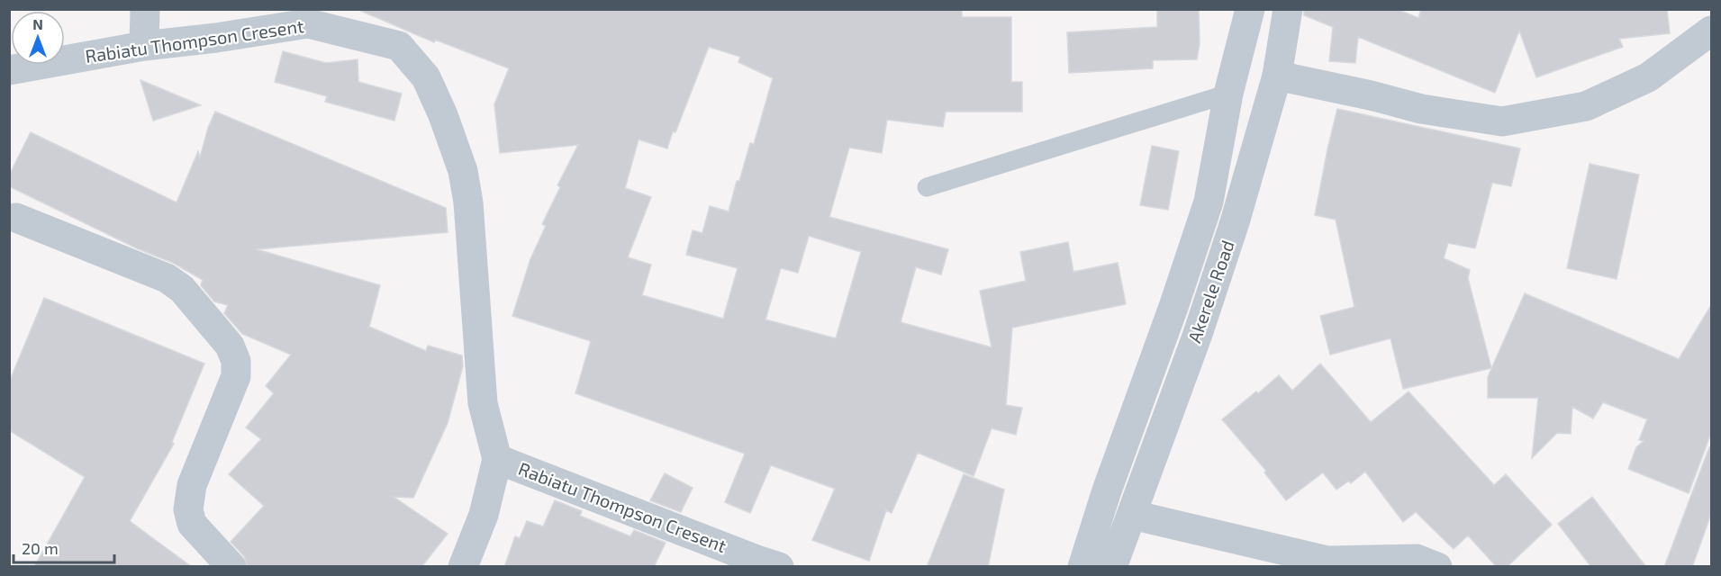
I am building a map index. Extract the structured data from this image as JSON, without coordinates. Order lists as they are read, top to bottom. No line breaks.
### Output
{"streets":{"street":["Rabiatu Thompson Cresent","Akerele Road"]},"scale_bar":"20 m","north":"top"}
